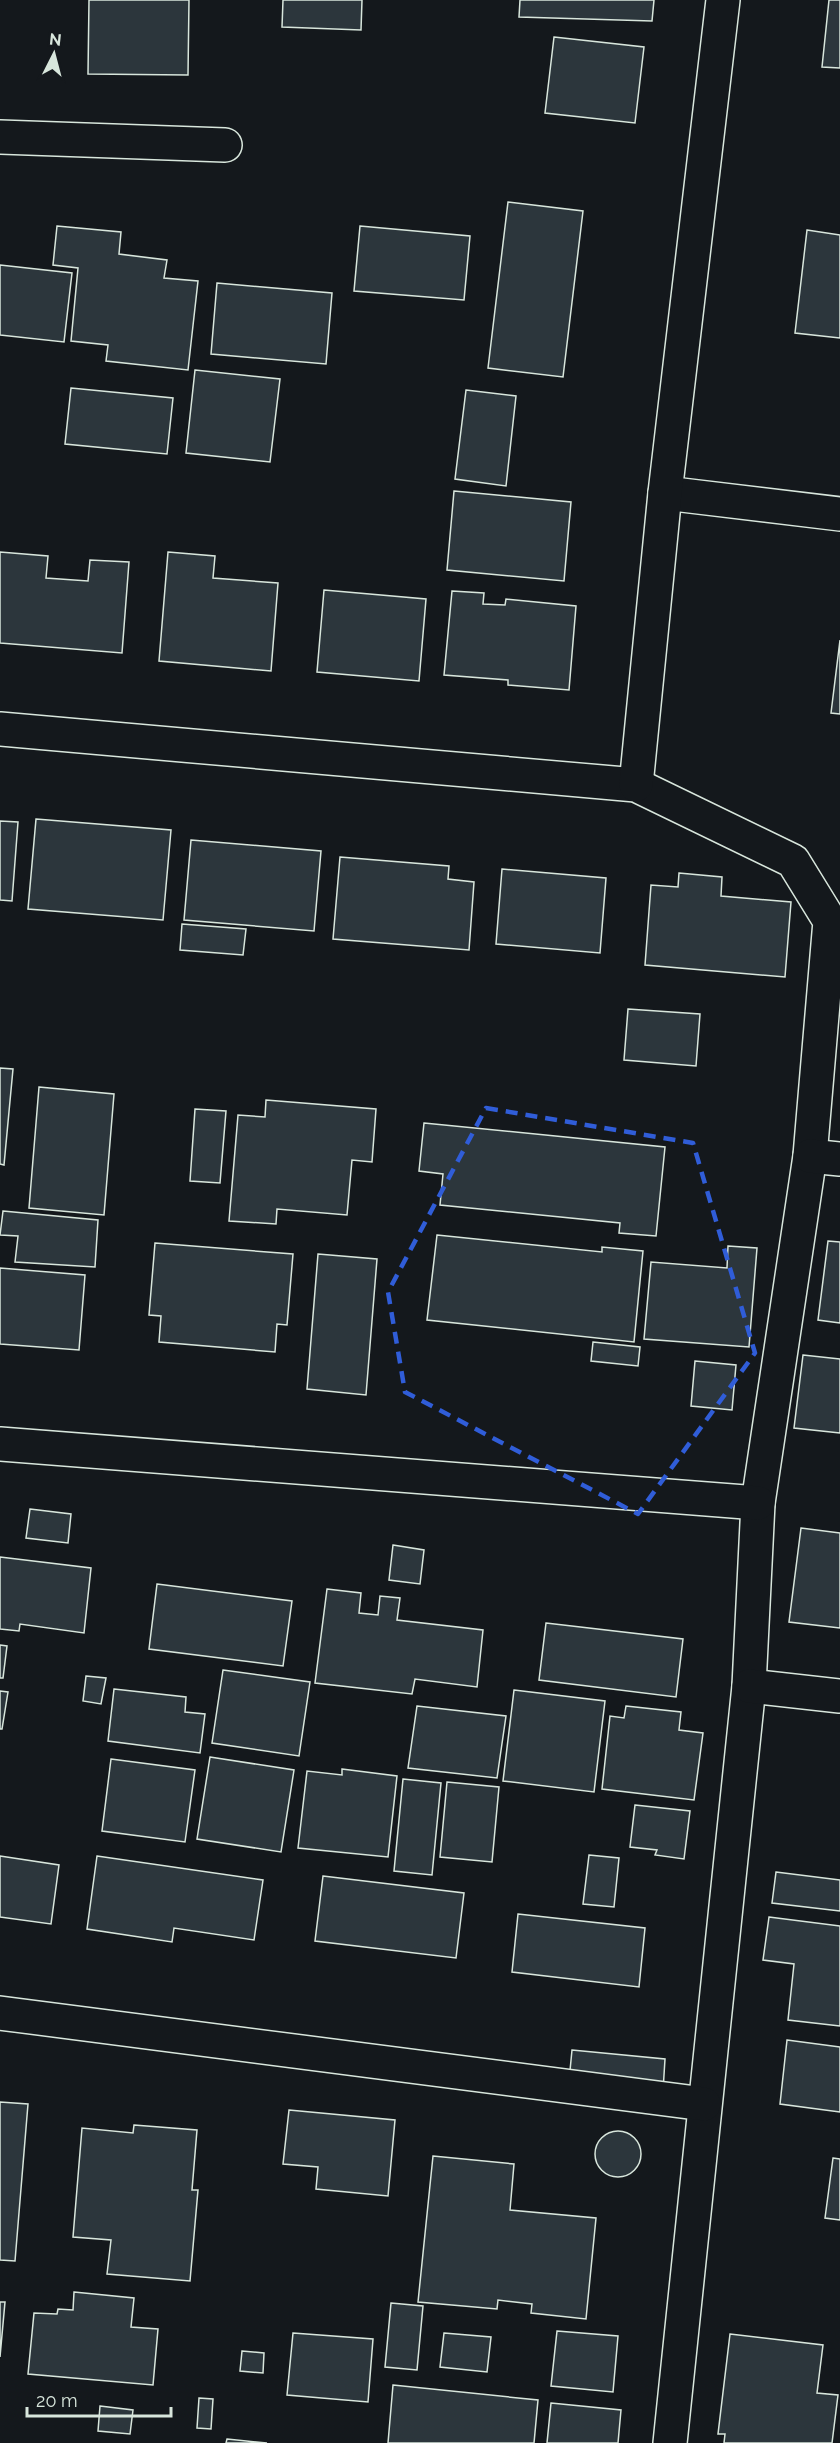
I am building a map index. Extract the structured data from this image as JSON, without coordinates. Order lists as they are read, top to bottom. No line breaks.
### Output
{"scale_bar":"20 m","north":"top"}
